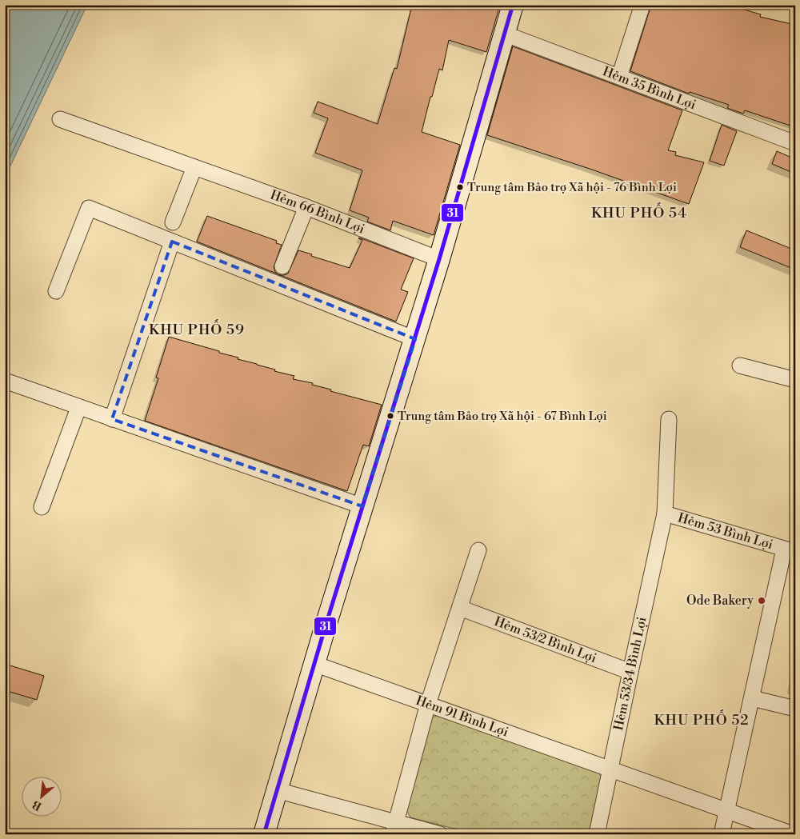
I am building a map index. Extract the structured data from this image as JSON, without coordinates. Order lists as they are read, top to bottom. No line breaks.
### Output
{"streets":{"street":["Hẻm 35 Bình Lợi","Hẻm 66 Bình Lợi","Hẻm 53 Bình Lợi","Hẻm 53/2 Bình Lợi","Hẻm 53/34 Bình Lợi","Hẻm 91 Bình Lợi"]},"crossings":[["Hẻm 53 Bình Lợi","Hẻm 53/34 Bình Lợi"],["Hẻm 53/2 Bình Lợi","Hẻm 53/34 Bình Lợi"],["Hẻm 53/34 Bình Lợi","Hẻm 91 Bình Lợi"]],"districts":["KHU PHỐ 54","KHU PHỐ 59","KHU PHỐ 52"],"places":["Trung tâm Bảo trợ Xã hội - 76 Bình Lợi","Trung tâm Bảo trợ Xã hội - 67 Bình Lợi","Ode Bakery"],"lines":["transit line 31"],"north":"bottom left"}
